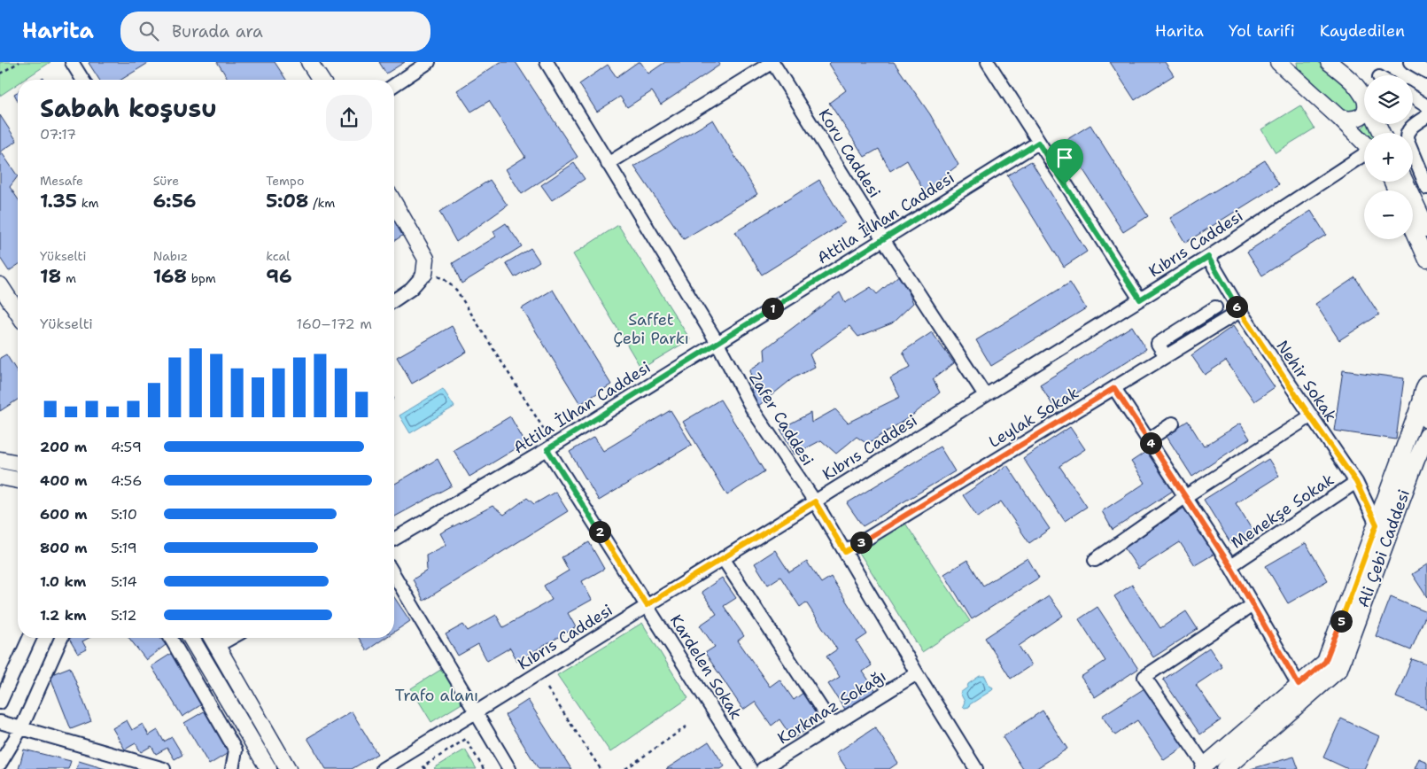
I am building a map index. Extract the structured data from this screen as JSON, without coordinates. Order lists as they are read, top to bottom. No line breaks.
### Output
{"streets":{"main road":["Ali Çebi Caddesi"],"street":["Koru Caddesi","Attila İlhan Caddesi","Kıbrıs Caddesi","Nehir Sokak","Leylak Sokak","Zafer Caddesi","Menekşe Sokak","Kardelen Sokak","Korkmaz Sokağı"]},"crossings":[["Koru Caddesi","Attila İlhan Caddesi"],["Koru Caddesi","Kıbrıs Caddesi"],["Attila İlhan Caddesi","Zafer Caddesi"],["Attila İlhan Caddesi","Kardelen Sokak"],["Kıbrıs Caddesi","Nehir Sokak"],["Kıbrıs Caddesi","Zafer Caddesi"],["Kıbrıs Caddesi","Kardelen Sokak"],["Nehir Sokak","Leylak Sokak"],["Nehir Sokak","Menekşe Sokak"],["Nehir Sokak","Ali Çebi Caddesi"],["Leylak Sokak","Zafer Caddesi"],["Zafer Caddesi","Korkmaz Sokağı"],["Menekşe Sokak","Ali Çebi Caddesi"]],"parks":["Saffet Çebi Parkı","Trafo alanı"],"page":{"header":"Harita","search":"Burada ara","nav":["Harita","Yol tarifi","Kaydedilen"],"map_buttons":["+","−"],"heading":["Sabah koşusu","07:17"],"stats":[["Mesafe","1.35 km"],["Süre","6:56"],["Tempo","5:08 /km"],["Yükselti","18 m"],["Nabız","168 bpm"],["kcal","96"]],"pins":["6","1","4","2","3","5"],"chart":["Yükselti","160–172 m"],"list":[{"name":"200 m","note":"4:59"},{"name":"400 m","note":"4:56"},{"name":"600 m","note":"5:10"},{"name":"800 m","note":"5:19"},{"name":"1.0 km","note":"5:14"},{"name":"1.2 km","note":"5:12"}]}}
